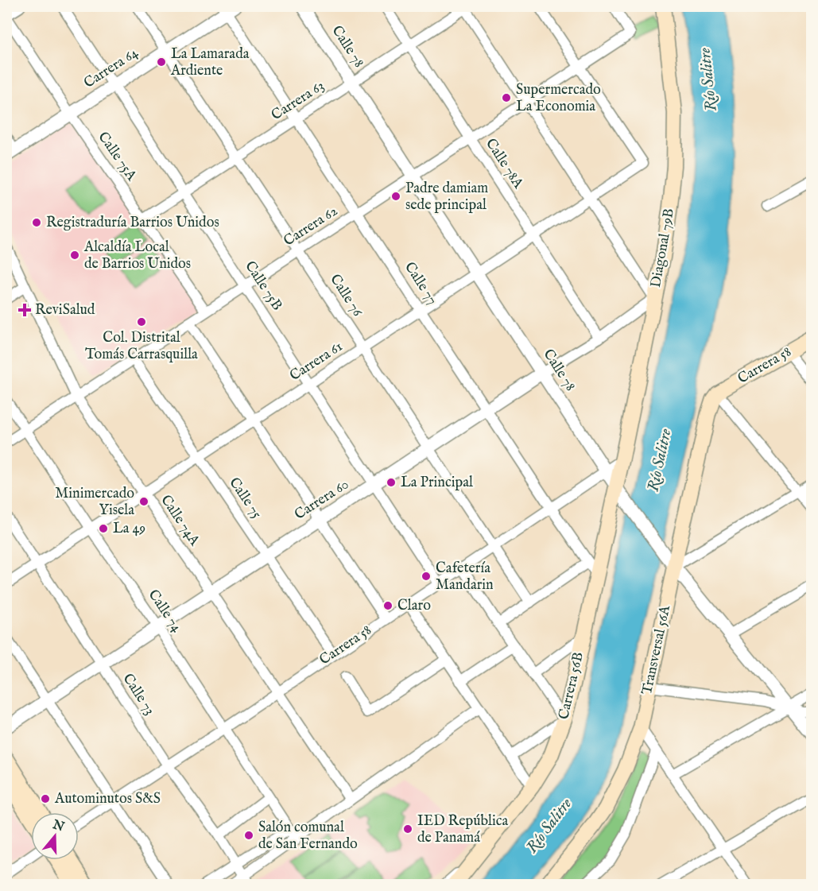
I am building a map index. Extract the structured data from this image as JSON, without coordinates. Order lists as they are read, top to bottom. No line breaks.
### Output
{"streets":{"main road":["Diagonal 79B","Carrera 58","Transversal 56A","Carrera 56B"],"street":["Calle 78","Carrera 64","Carrera 63","Calle 75A","Calle 78A","Carrera 62","Calle 77","Calle 75B","Calle 76","Carrera 61","Calle 75","Carrera 60","Calle 74A","Calle 74","Calle 73"]},"crossings":[["Calle 78","Carrera 63"],["Calle 78","Carrera 62"],["Calle 78","Diagonal 79B"],["Calle 78","Carrera 61"],["Calle 78","Carrera 58"],["Calle 78","Carrera 60"],["Calle 78","Transversal 56A"],["Calle 78","Carrera 56B"],["Carrera 64","Calle 75A"],["Carrera 64","Calle 77"],["Carrera 64","Calle 75B"],["Carrera 64","Calle 76"],["Carrera 63","Calle 75A"],["Carrera 63","Calle 78A"],["Carrera 63","Calle 77"],["Carrera 63","Calle 75B"],["Carrera 63","Calle 76"],["Calle 75A","Carrera 62"],["Calle 78A","Carrera 62"],["Calle 78A","Carrera 61"],["Calle 78A","Carrera 60"],["Carrera 62","Calle 77"],["Carrera 62","Calle 75B"],["Carrera 62","Calle 76"],["Carrera 62","Carrera 61"],["Carrera 62","Calle 75"],["Carrera 62","Calle 74A"],["Carrera 62","Calle 74"],["Diagonal 79B","Carrera 58"],["Diagonal 79B","Carrera 60"],["Diagonal 79B","Carrera 56B"],["Calle 77","Carrera 61"],["Calle 77","Carrera 58"],["Calle 77","Carrera 60"],["Calle 77","Carrera 56B"],["Calle 75B","Carrera 61"],["Calle 75B","Carrera 58"],["Calle 75B","Carrera 60"],["Calle 76","Carrera 61"],["Calle 76","Carrera 58"],["Calle 76","Carrera 60"],["Carrera 61","Calle 75"],["Carrera 61","Calle 74A"],["Carrera 61","Calle 74"],["Carrera 61","Calle 73"],["Carrera 58","Calle 75"],["Carrera 58","Calle 74A"],["Carrera 58","Calle 74"],["Carrera 58","Transversal 56A"],["Carrera 58","Calle 73"],["Calle 75","Carrera 60"],["Carrera 60","Calle 74A"],["Carrera 60","Calle 74"],["Carrera 60","Calle 73"]],"water":["Río Salitre"],"places":{"other":["La Lamarada Ardiente","Supermercado La Economia","Padre damiam sede principal","Registraduría Barrios Unidos","Alcaldía Local de Barrios Unidos","Col. Distrital Tomás Carrasquilla","La Principal","Minimercado Yisela","La 49","Cafetería Mandarin","Claro","Autominutos S&S","IED República de Panamá","Salón comunal de San Fernando"],"health":["ReviSalud"]},"north":"top"}
